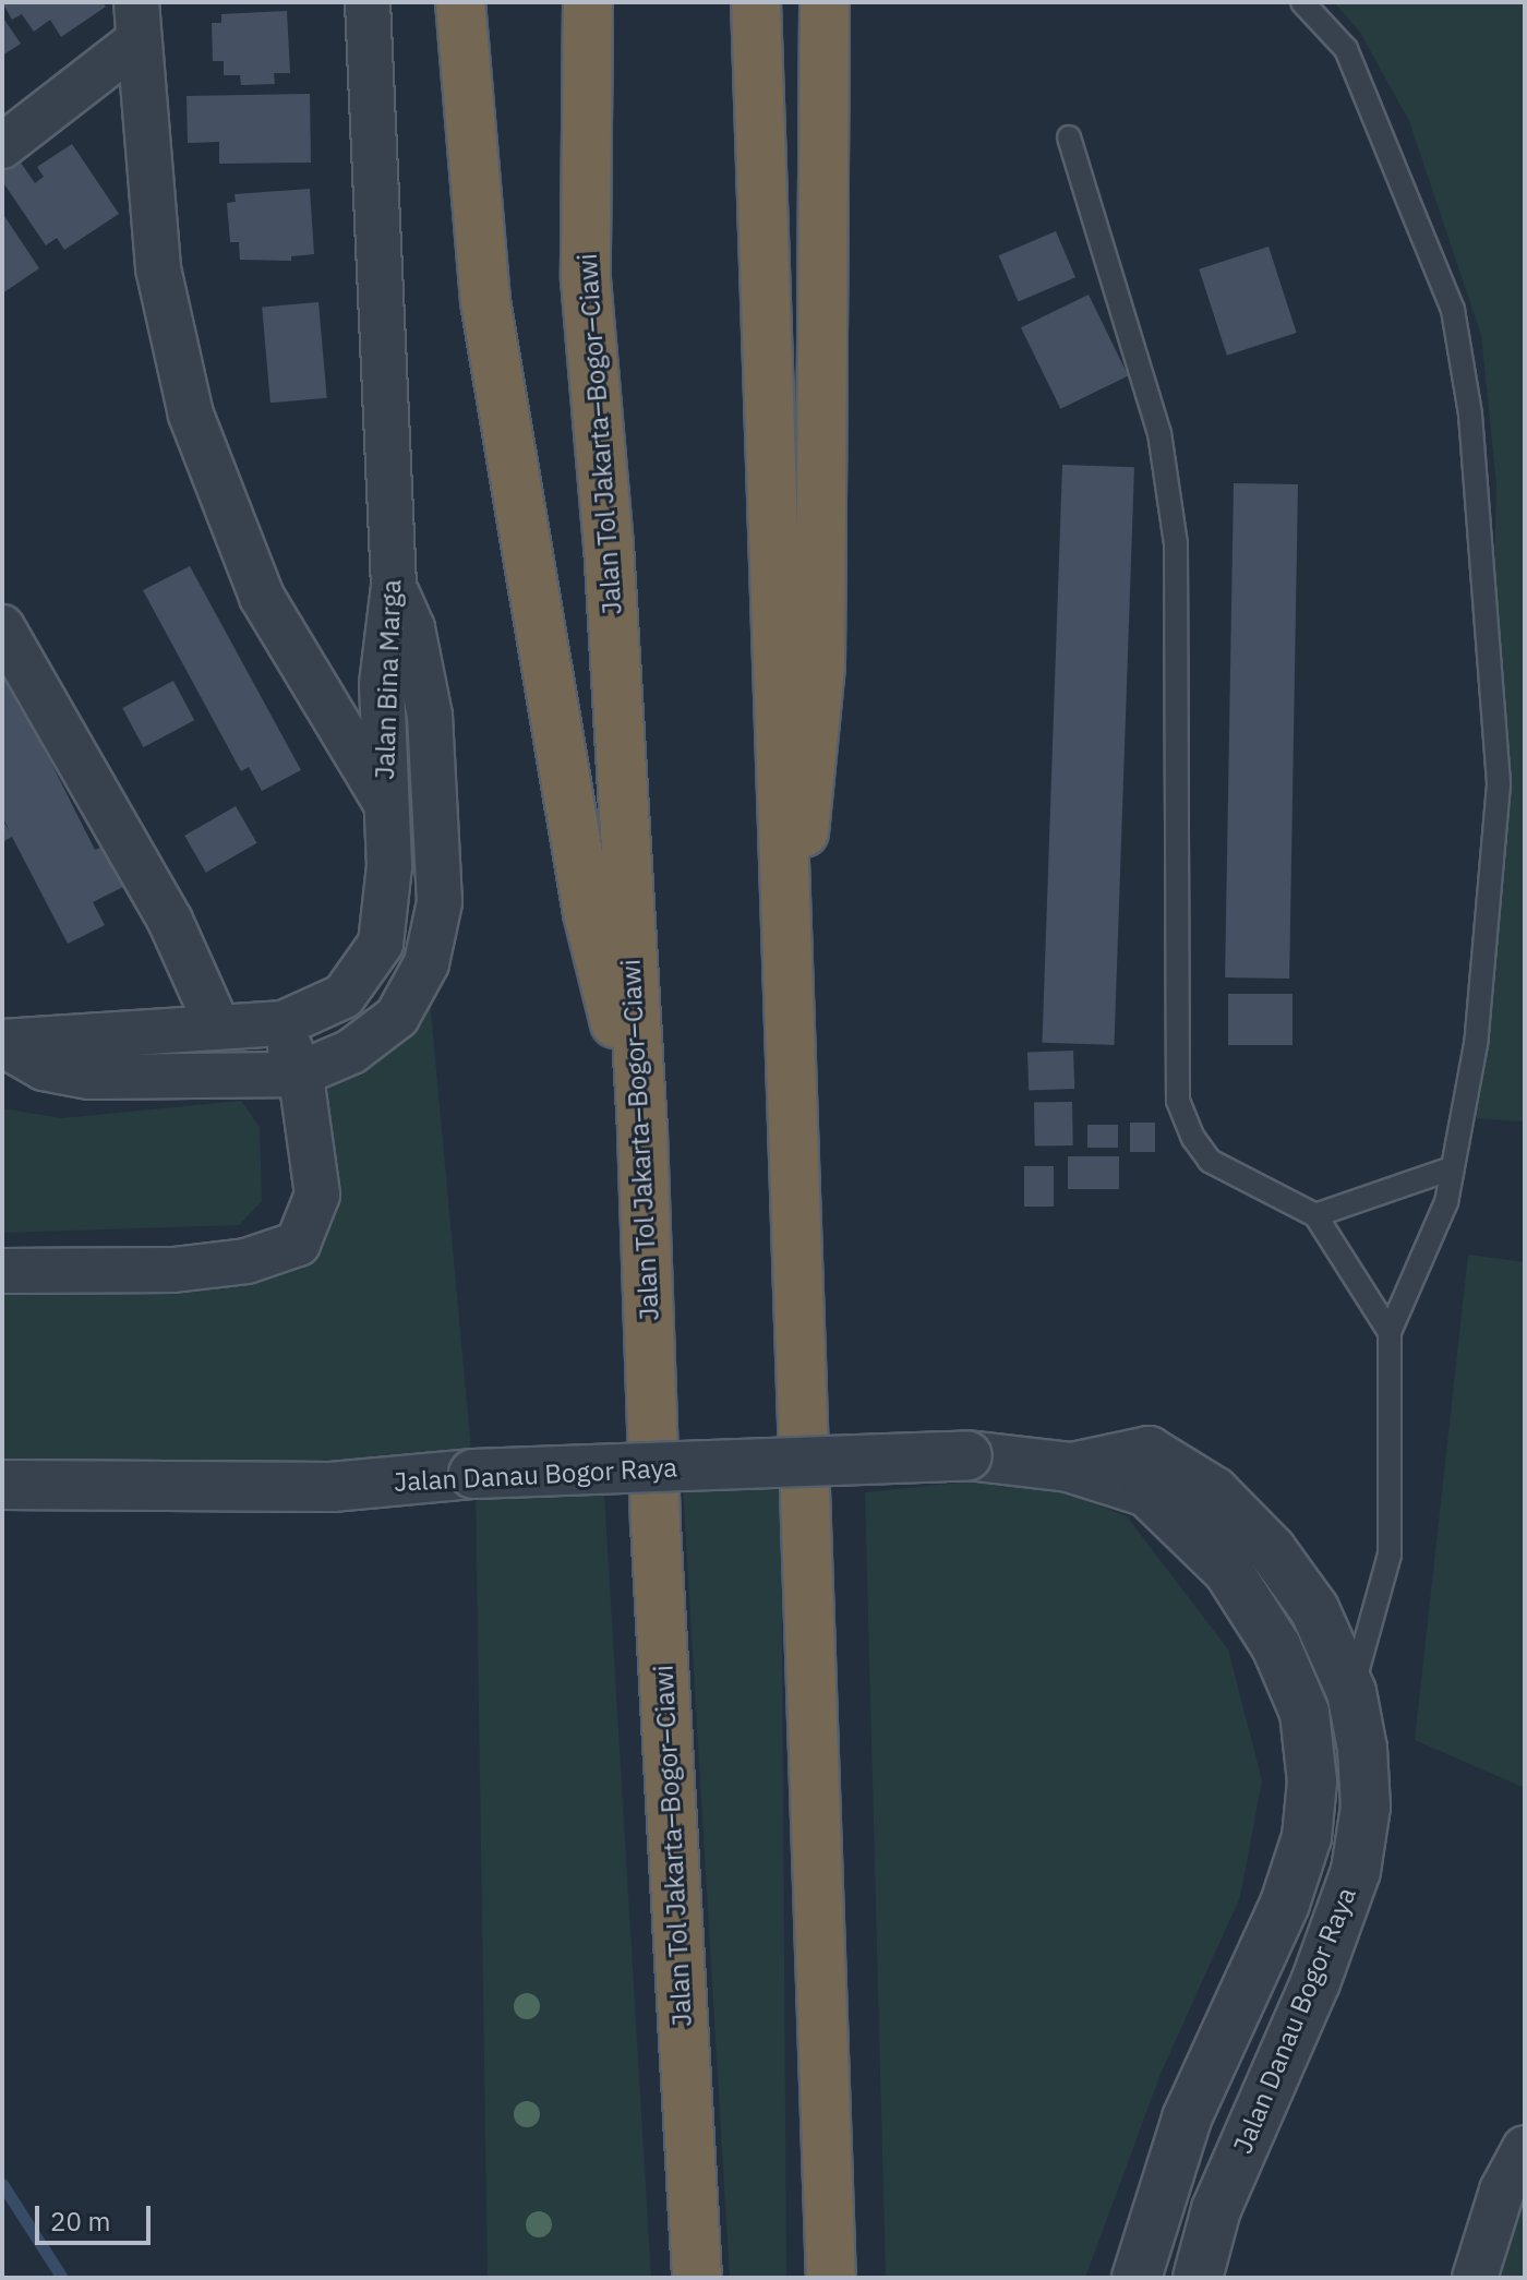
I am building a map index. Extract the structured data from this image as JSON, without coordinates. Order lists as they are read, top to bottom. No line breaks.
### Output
{"streets":{"highway":["Jalan Tol Jakarta–Bogor–Ciawi"],"street":["Jalan Bina Marga","Jalan Danau Bogor Raya"]},"scale_bar":"20 m"}
